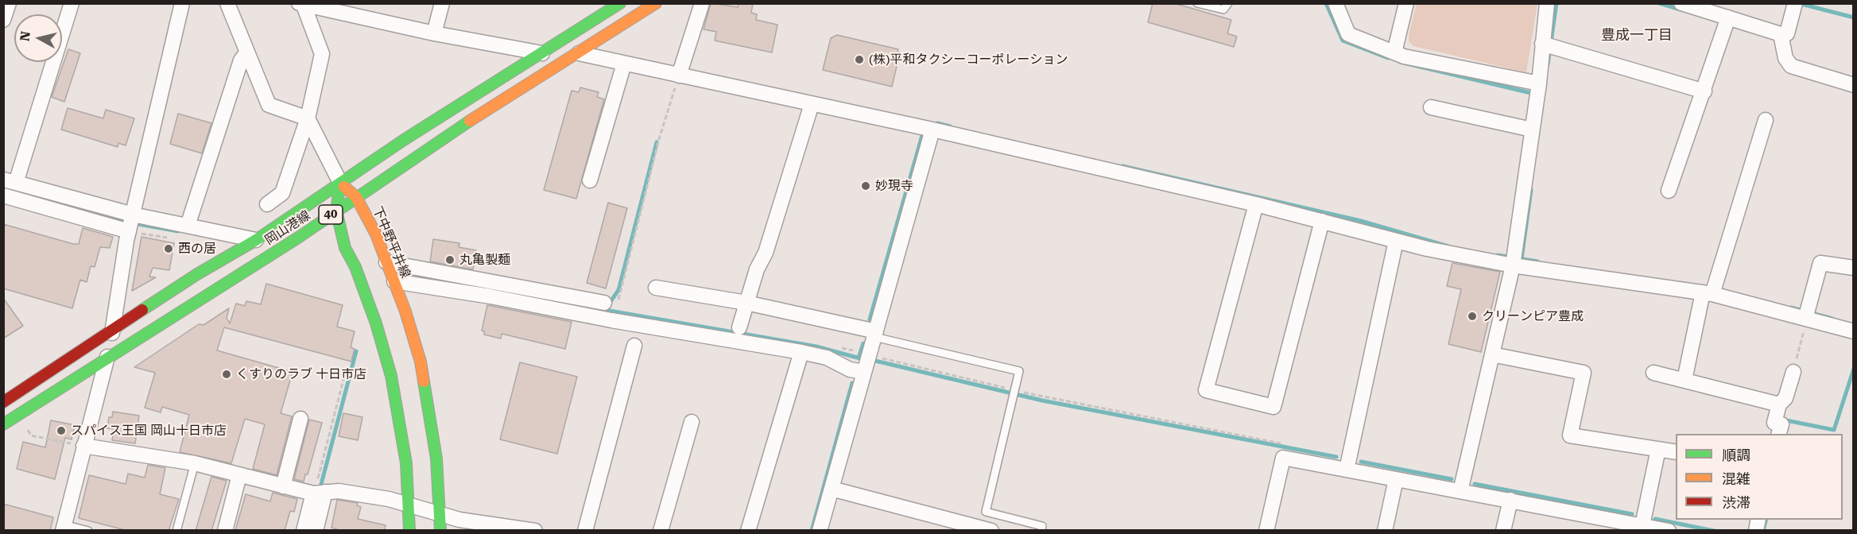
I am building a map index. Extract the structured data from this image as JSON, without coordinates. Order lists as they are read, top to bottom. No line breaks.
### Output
{"streets":{"main road":["40","岡山港線","下中野平井線"]},"crossings":[["岡山港線","下中野平井線"]],"districts":["豊成一丁目"],"places":["(株)平和タクシーコーポレーション","妙現寺","西の居","丸亀製麺","クリーンピア豊成","くすりのラブ 十日市店","スパイス王国 岡山十日市店"],"legend":["順調","混雑","渋滞"],"north":"left"}
